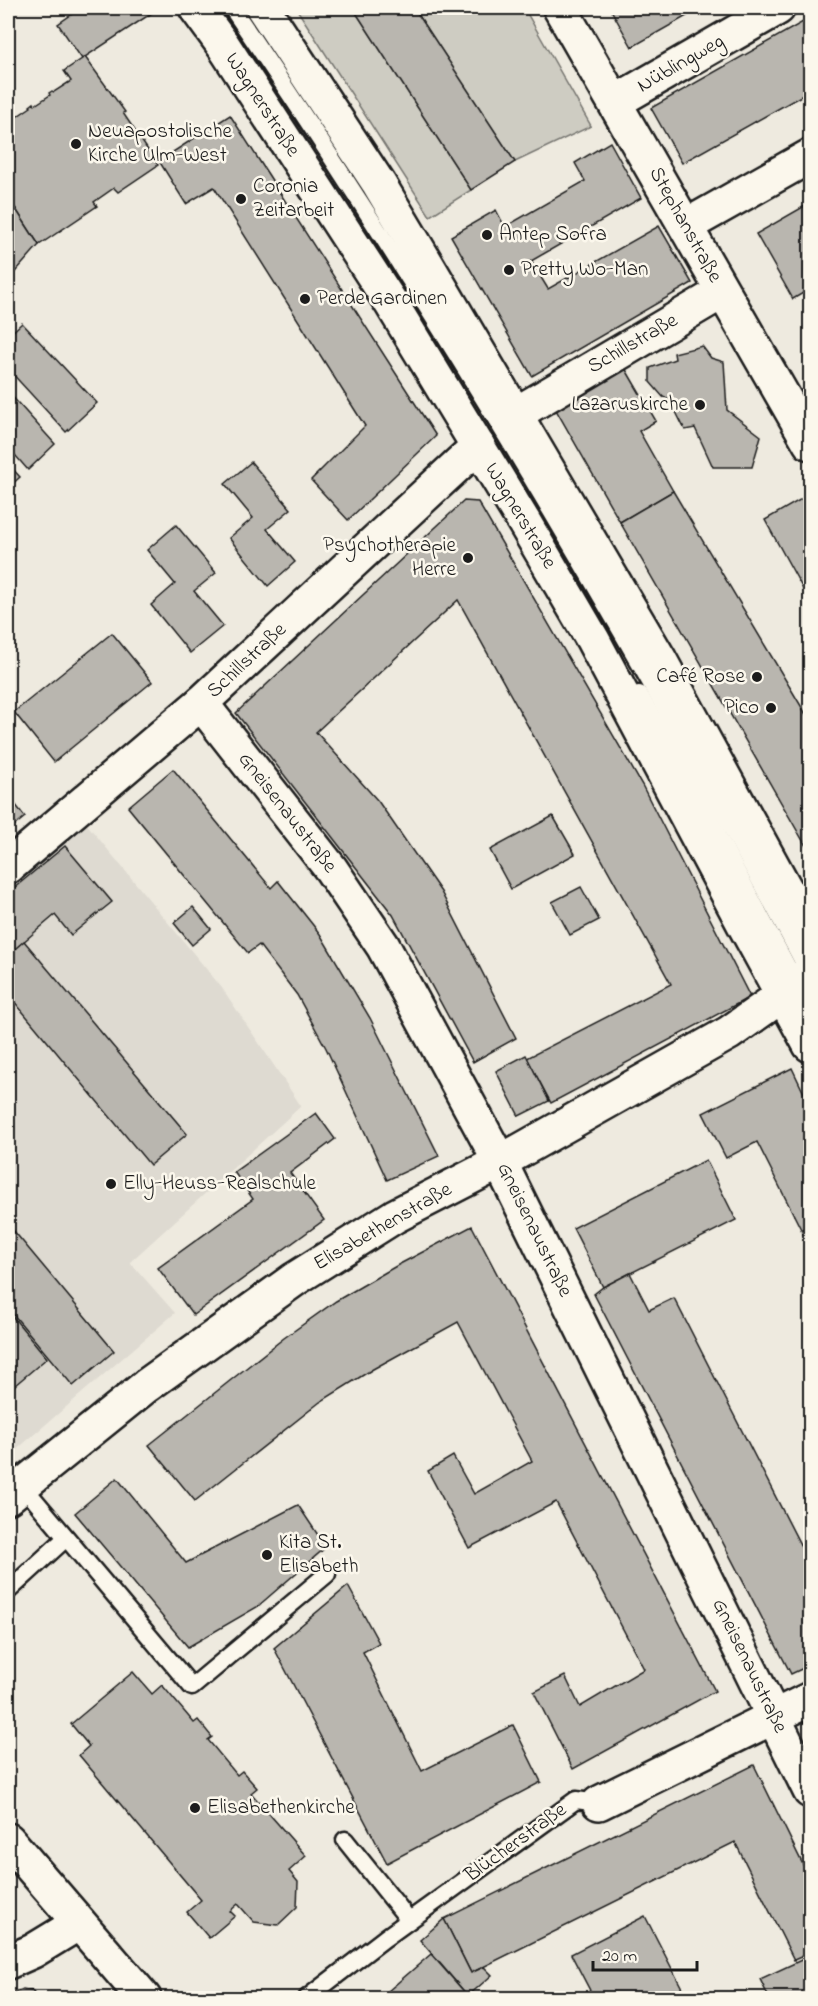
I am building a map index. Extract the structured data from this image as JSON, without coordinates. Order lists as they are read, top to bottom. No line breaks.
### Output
{"streets":{"street":["Nüblingweg","Wagnerstraße","Stephanstraße","Schillstraße","Gneisenaustraße","Elisabethenstraße","Blücherstraße"]},"crossings":[["Nüblingweg","Stephanstraße"],["Wagnerstraße","Schillstraße"],["Wagnerstraße","Elisabethenstraße"],["Stephanstraße","Schillstraße"],["Schillstraße","Gneisenaustraße"],["Gneisenaustraße","Elisabethenstraße"],["Gneisenaustraße","Blücherstraße"]],"places":["Neuapostolische Kirche Ulm-West","Coronia Zeitarbeit","Antep Sofra","Pretty Wo-Man","Perde Gardinen","Lazaruskirche","Psychotherapie Herre","Café Rose","Pico","Elly-Heuss-Realschule","Kita St. Elisabeth","Elisabethenkirche"],"scale_bar":"20 m"}
